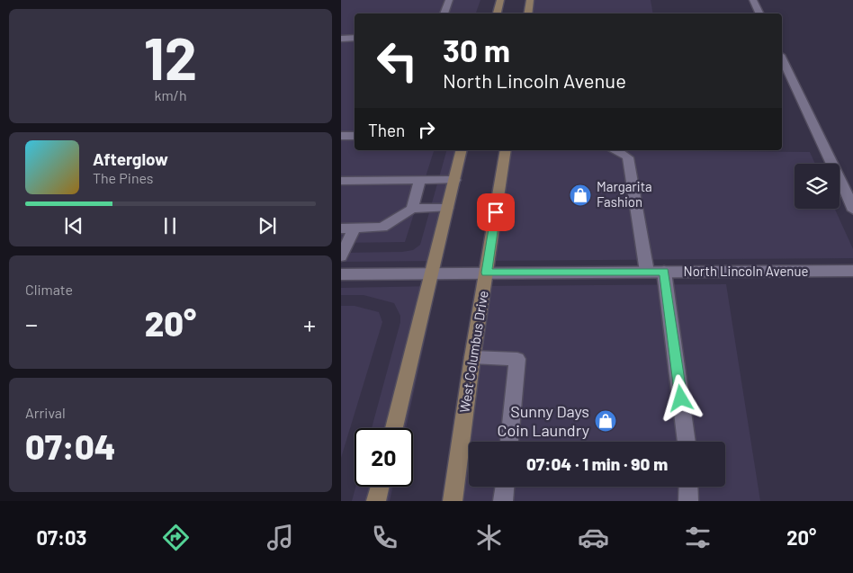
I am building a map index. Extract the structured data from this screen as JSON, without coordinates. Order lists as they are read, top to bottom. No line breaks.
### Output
{"streets":{"main road":["West Columbus Drive"],"street":["North Lincoln Avenue"]},"crossings":[["North Lincoln Avenue","West Columbus Drive"]],"places":{"shop":["Margarita Fashion","Sunny Days Coin Laundry"]},"page":{"tile":[["12","km/h"],"Climate",["Arrival","07:04"]],"turn":["30 m","North Lincoln Avenue"],"then":"Then","song":["Afterglow","The Pines"],"heat":["−","20°","+"],"limit":"20","trip":"07:04 · 1 min · 90 m","tabs":["07:03","20°"]}}
